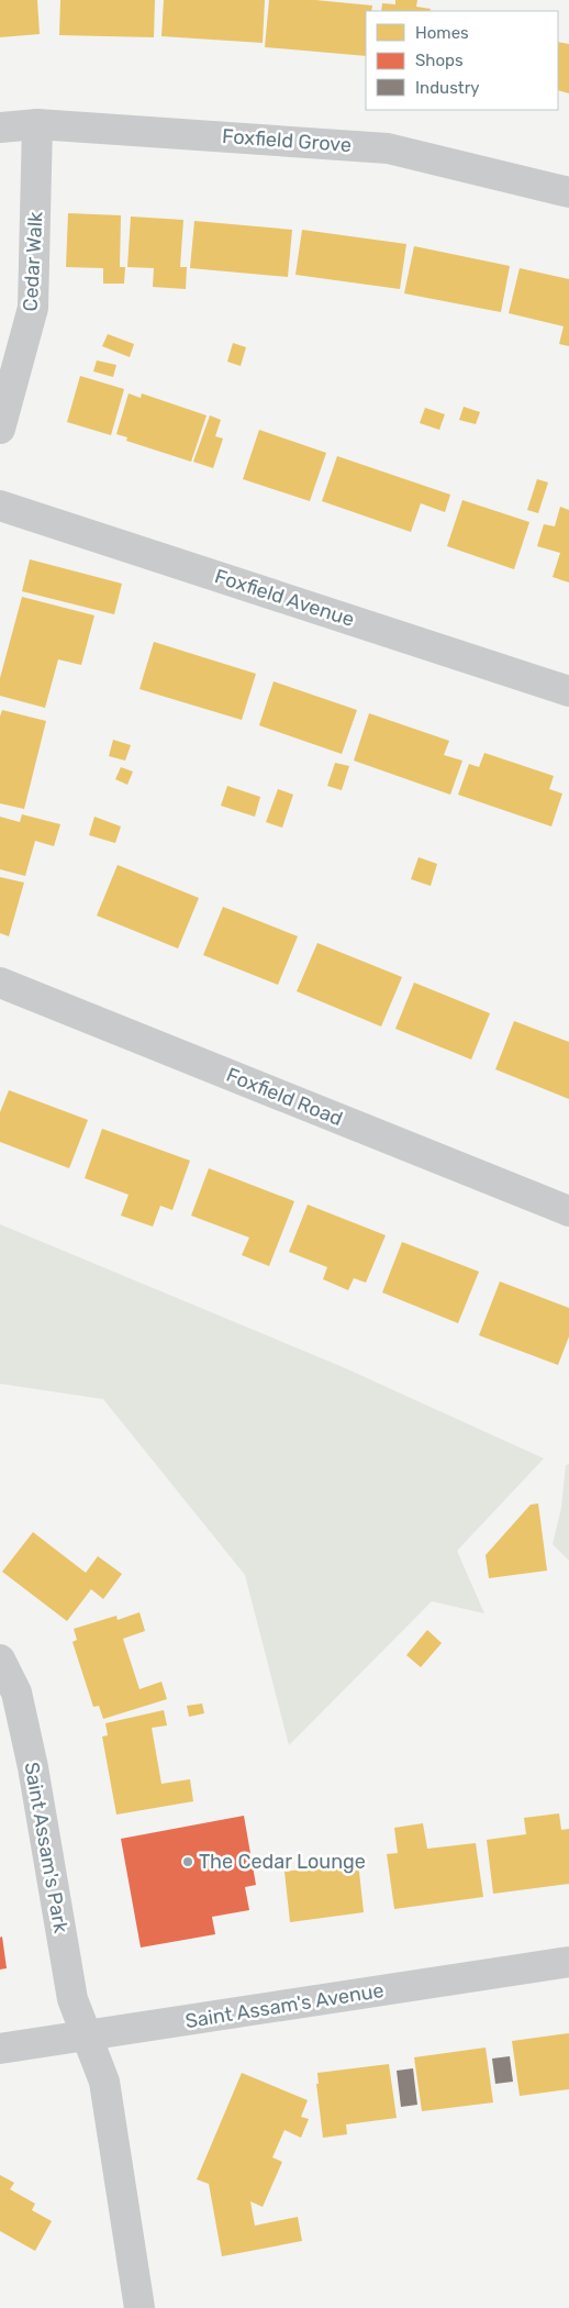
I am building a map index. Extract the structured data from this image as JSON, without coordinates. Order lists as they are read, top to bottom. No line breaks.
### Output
{"streets":{"street":["Foxfield Grove","Cedar Walk","Foxfield Avenue","Foxfield Road","Saint Assam's Park","Saint Assam's Avenue"]},"crossings":[["Foxfield Grove","Cedar Walk"],["Saint Assam's Park","Saint Assam's Avenue"]],"places":["The Cedar Lounge"],"legend":["Homes","Shops","Industry"]}
